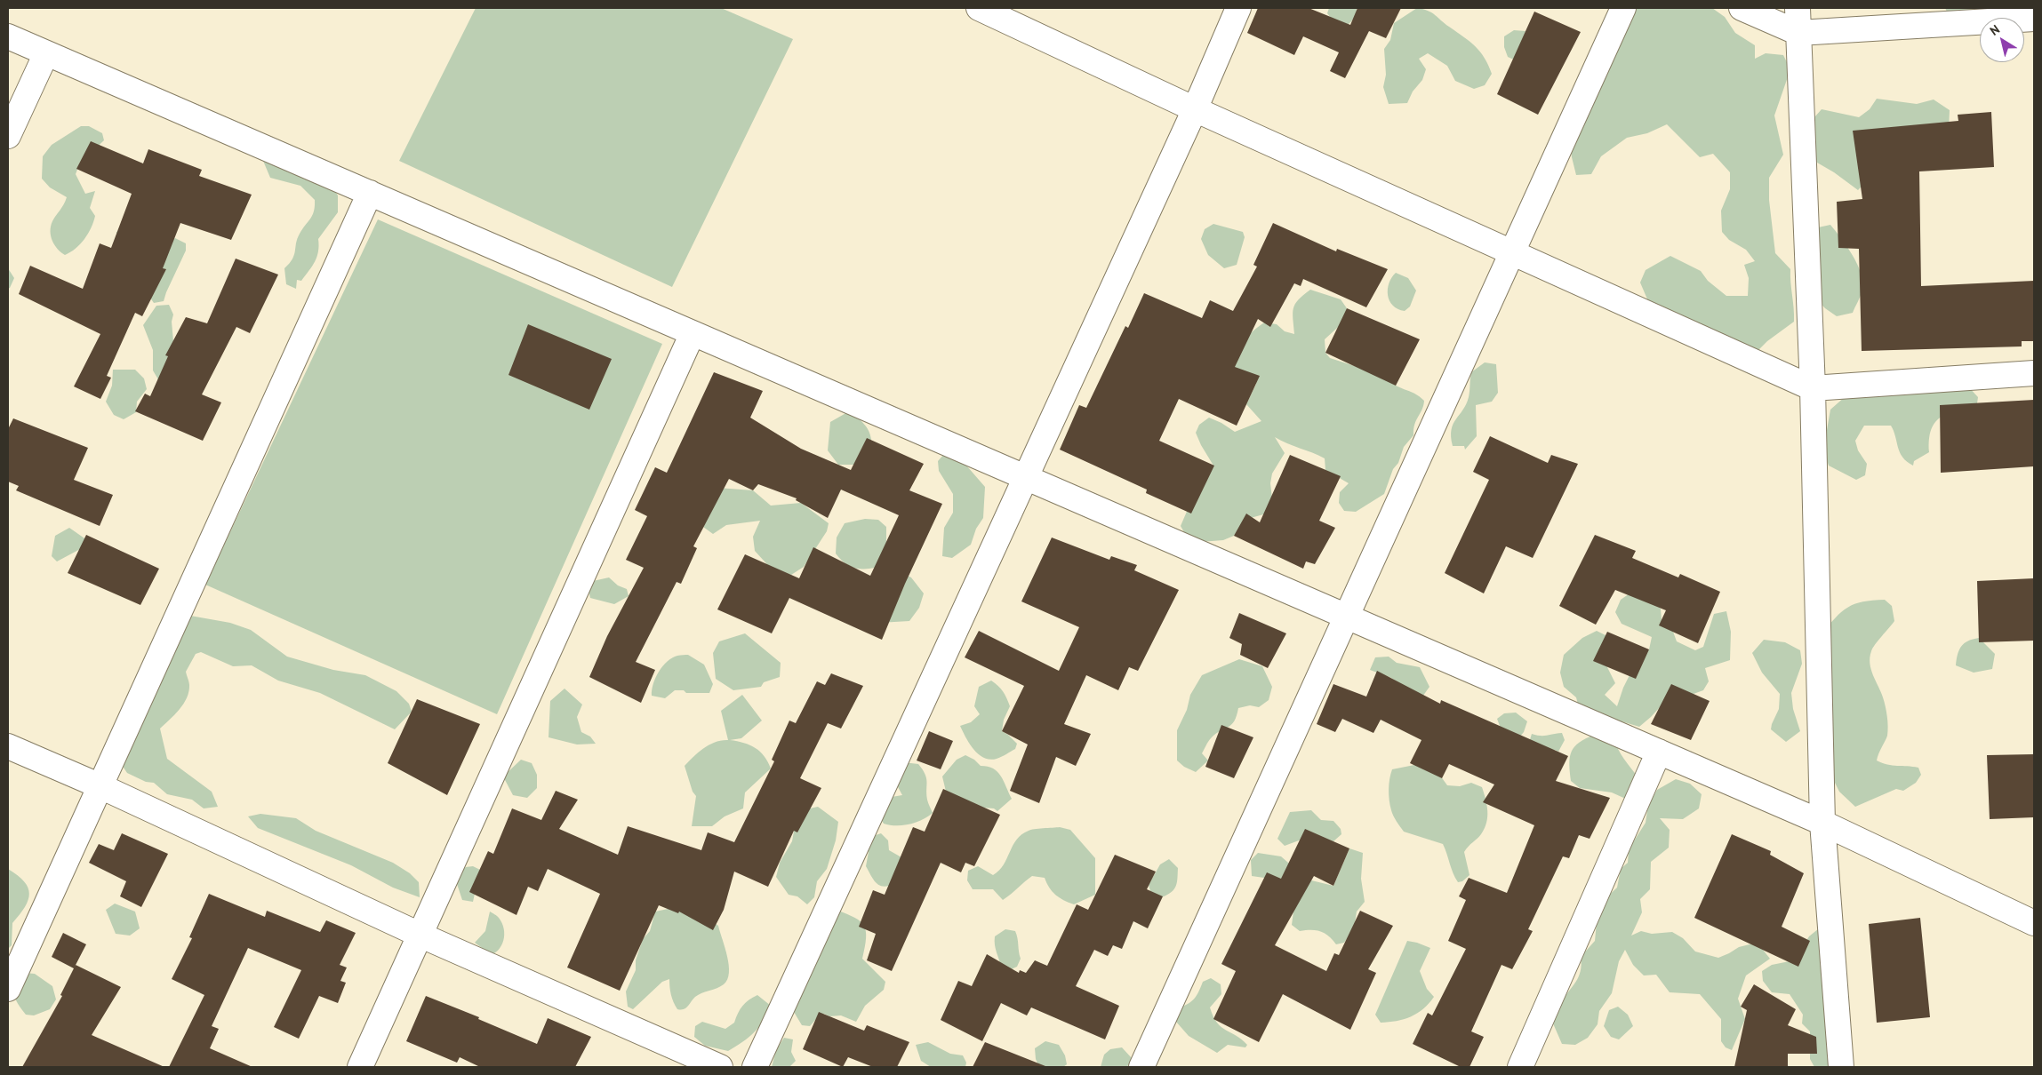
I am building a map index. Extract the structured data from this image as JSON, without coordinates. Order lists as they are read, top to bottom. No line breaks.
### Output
{"north":"top left"}
